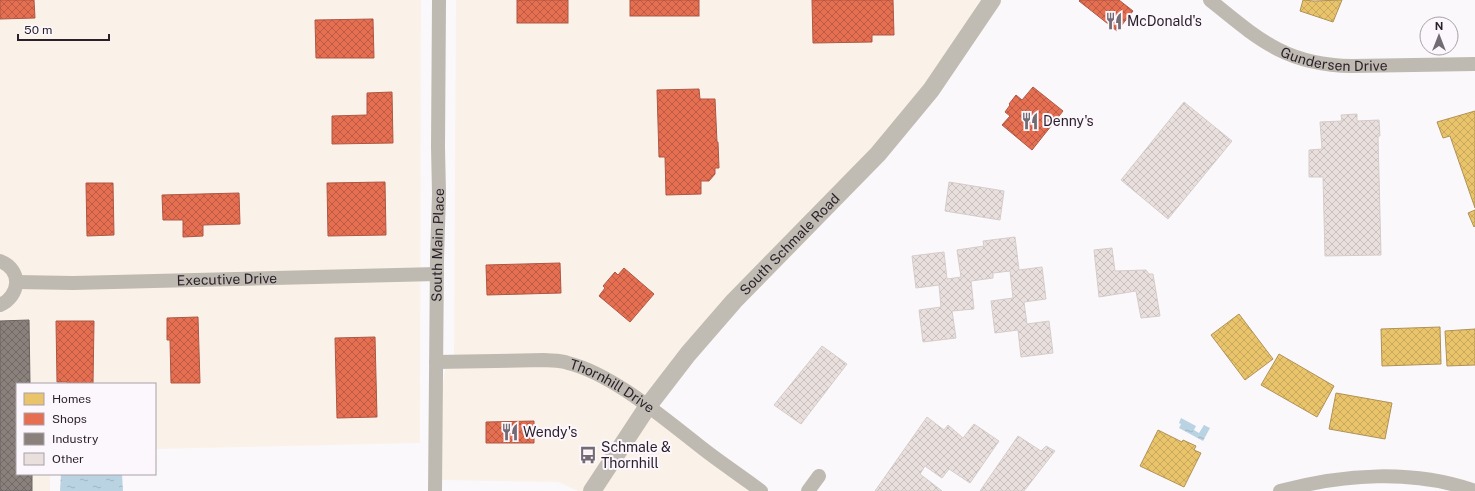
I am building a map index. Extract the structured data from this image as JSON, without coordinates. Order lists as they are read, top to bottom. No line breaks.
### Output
{"streets":{"main road":["South Schmale Road"],"street":["Gundersen Drive","South Main Place","Executive Drive","Thornhill Drive"]},"crossings":[["South Schmale Road","Thornhill Drive"],["South Main Place","Executive Drive"],["South Main Place","Thornhill Drive"]],"places":{"restaurant":["McDonald's","Denny's","Wendy's"],"bus stop":["Schmale & Thornhill"]},"legend":["Homes","Shops","Industry","Other"],"scale_bar":"50 m","north":"top"}
